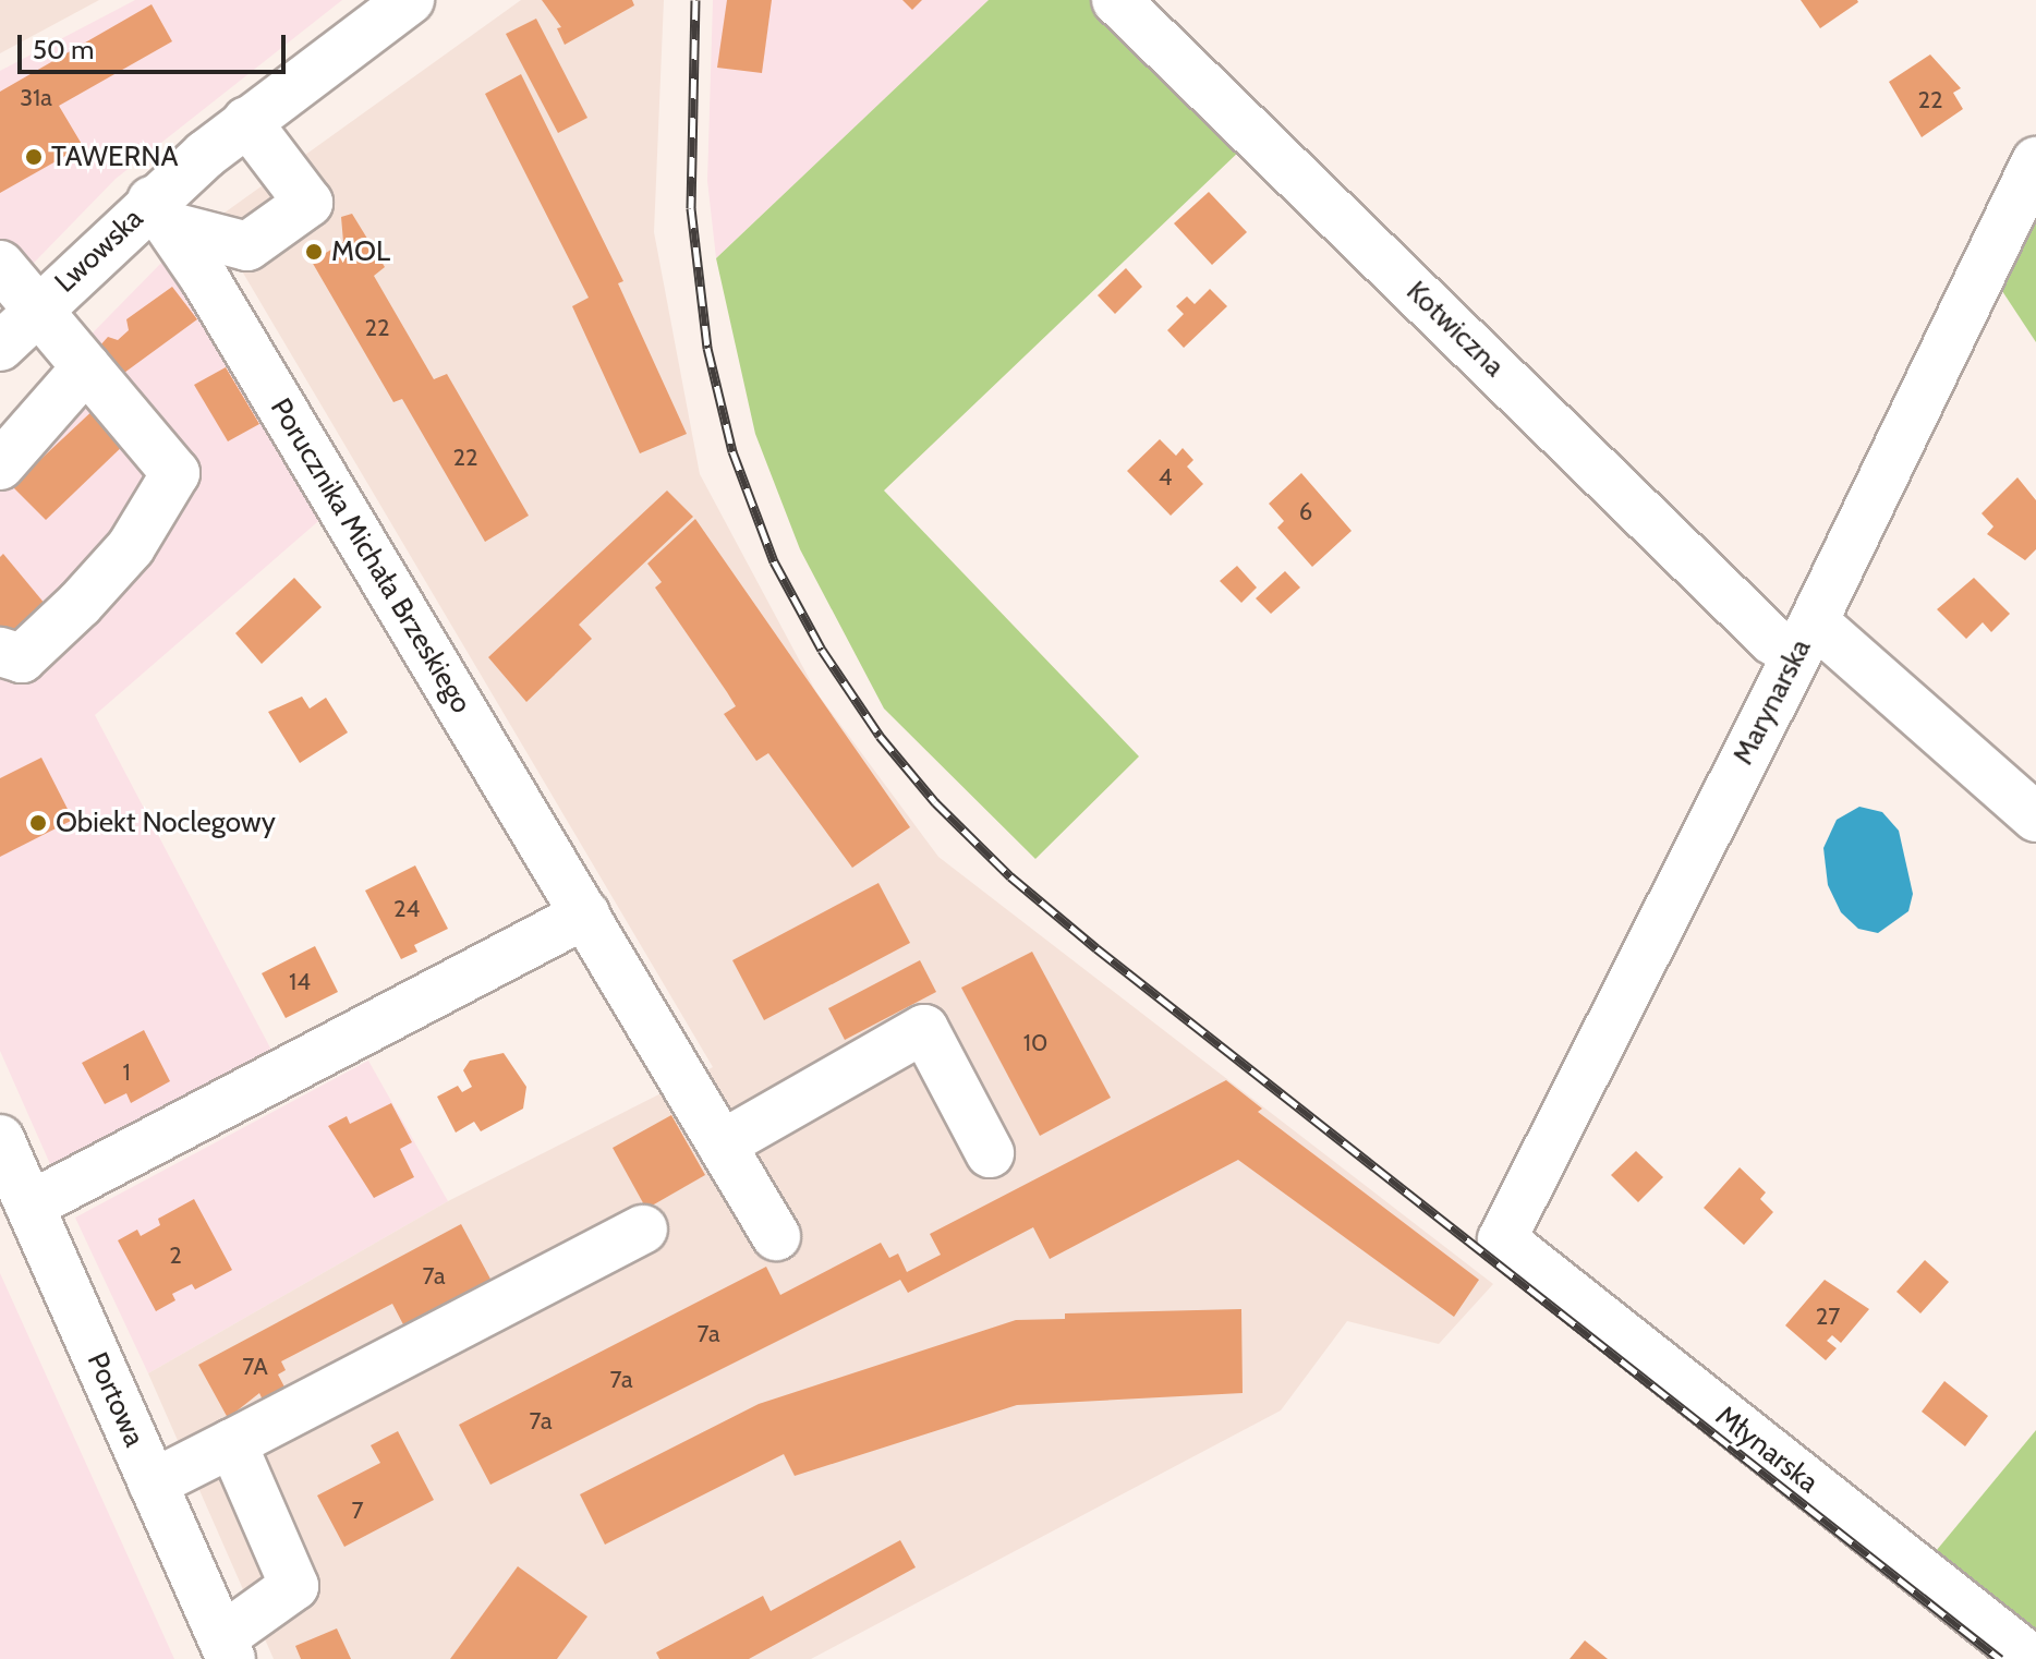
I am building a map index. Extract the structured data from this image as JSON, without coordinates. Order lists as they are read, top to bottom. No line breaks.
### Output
{"streets":{"street":["Lwowska","Kotwiczna","Porucznika Michała Brzeskiego","Marynarska","Portowa","Młynarska"]},"crossings":[["Lwowska","Porucznika Michała Brzeskiego"],["Kotwiczna","Marynarska"],["Marynarska","Młynarska"]],"places":["TAWERNA","MOL","Obiekt Noclegowy"],"house_numbers":["31a","22","22","22","4","6","24","14","10","1","2","7a","27","7a","7A","7a","7a","7"],"scale_bar":"50 m"}
